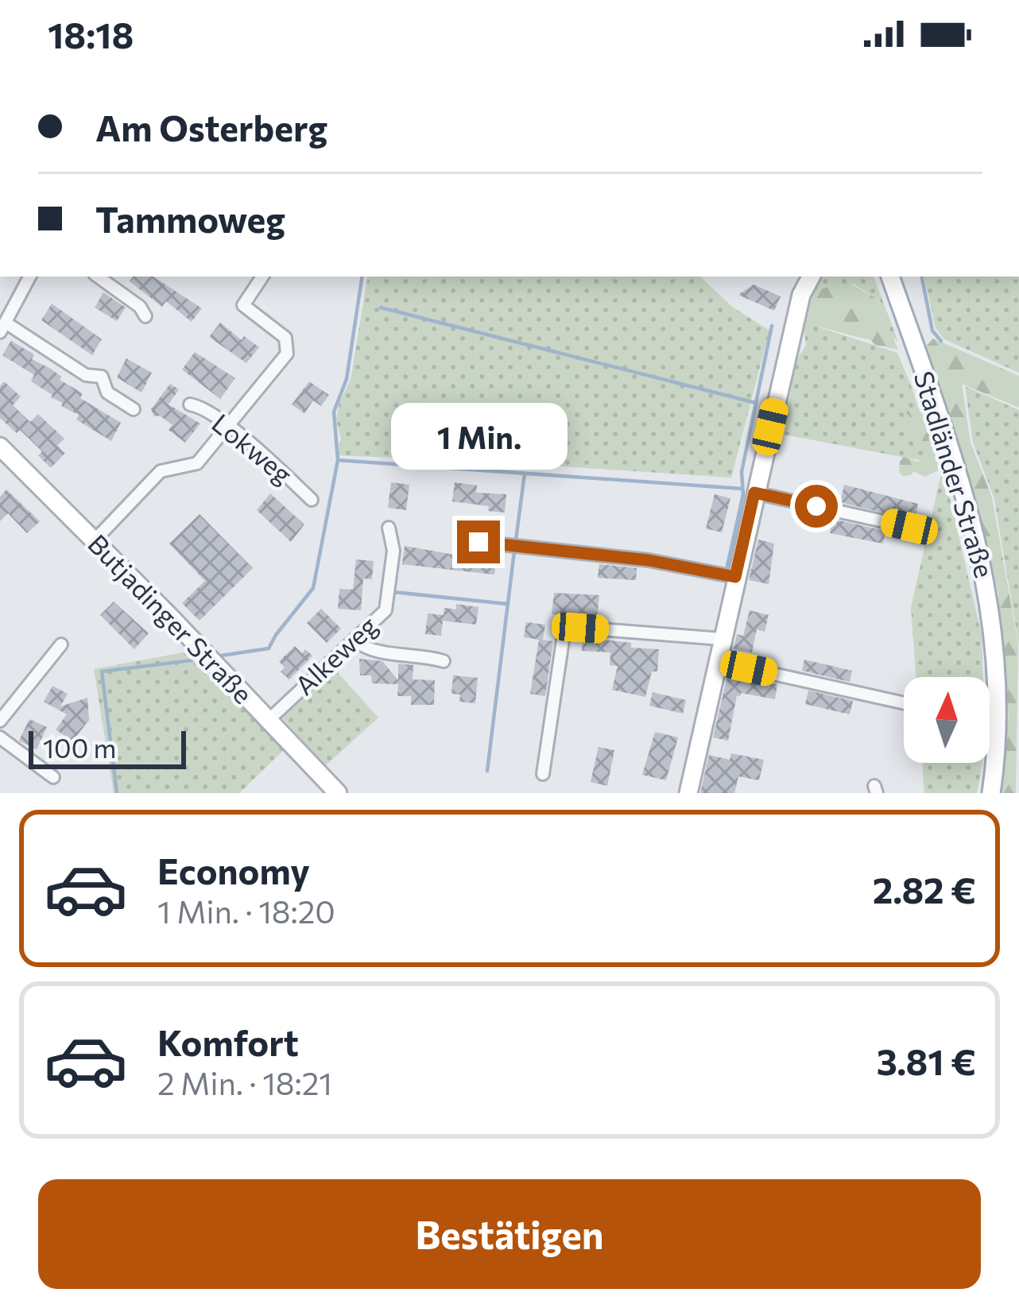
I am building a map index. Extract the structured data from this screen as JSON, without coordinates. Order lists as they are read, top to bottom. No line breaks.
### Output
{"streets":{"main road":["Stadländer Straße","Butjadinger Straße"],"street":["Lokweg","Alkeweg"]},"crossings":[["Butjadinger Straße","Alkeweg"]],"scale_bar":"100 m","north":"top","page":{"status":"18:18","banner":["Am Osterberg","Tammoweg"],"bubble":"1 Min.","scale":"100 m","list":[{"name":"Economy","note":"1 Min. · 18:20","value":"2.82 €"},{"name":"Komfort","note":"2 Min. · 18:21","value":"3.81 €"}],"buttons":"Bestätigen"}}
